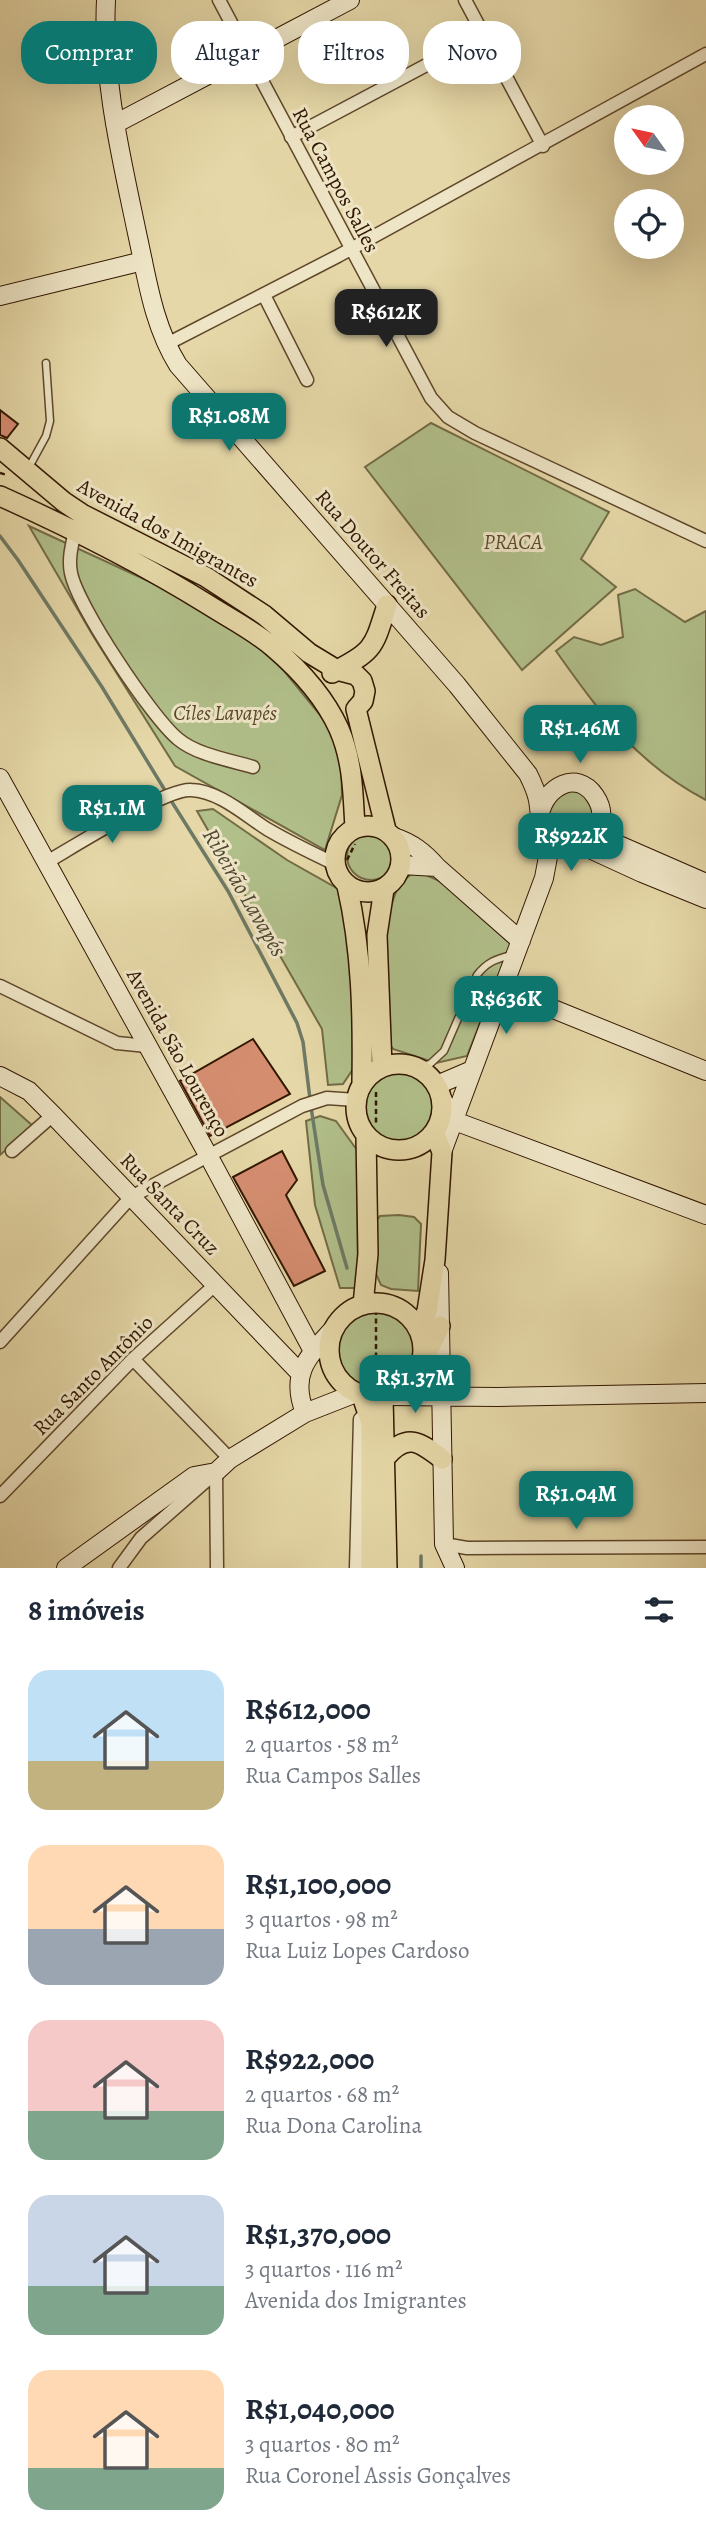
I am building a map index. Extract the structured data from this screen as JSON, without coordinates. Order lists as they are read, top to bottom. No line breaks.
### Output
{"streets":{"main road":["Avenida dos Imigrantes"],"street":["Rua Campos Salles","Rua Doutor Freitas","Avenida São Lourenço","Rua Santa Cruz","Rua Santo Antônio"]},"crossings":[["Rua Santa Cruz","Rua Santo Antônio"]],"water":["Ribeirão Lavapés"],"parks":["PRACA","Cíles Lavapés"],"north":"top left","page":{"chip":["Comprar","Alugar","Filtros","Novo"],"price":["R$612K","R$1.08M","R$1.46M","R$1.1M","R$922K","R$636K","R$1.37M","R$1.04M"],"heading":"8 imóveis","list":[{"name":"R$612,000","note":"2 quartos · 58 m² · Rua Campos Salles"},{"name":"R$1,100,000","note":"3 quartos · 98 m² · Rua Luiz Lopes Cardoso"},{"name":"R$922,000","note":"2 quartos · 68 m² · Rua Dona Carolina"},{"name":"R$1,370,000","note":"3 quartos · 116 m² · Avenida dos Imigrantes"},{"name":"R$1,040,000","note":"3 quartos · 80 m² · Rua Coronel Assis Gonçalves"}]}}
